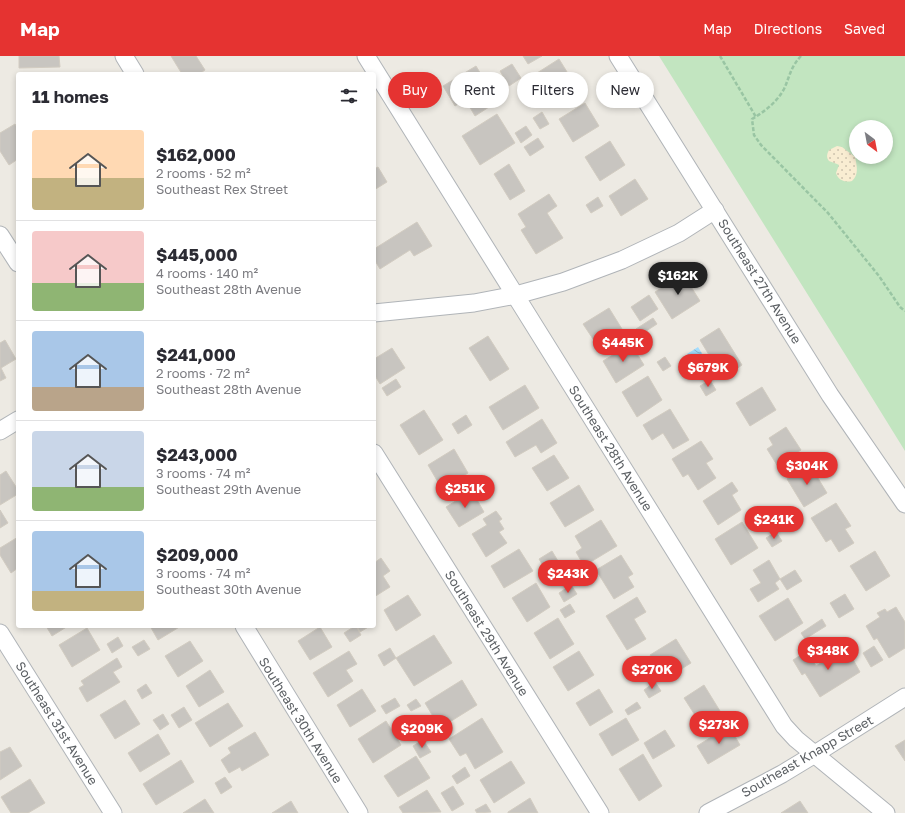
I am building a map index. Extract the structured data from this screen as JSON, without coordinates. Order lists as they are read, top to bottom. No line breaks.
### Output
{"streets":{"street":["Southeast 27th Avenue","Southeast 28th Avenue","Southeast 29th Avenue","Southeast 30th Avenue","Southeast 31st Avenue","Southeast Knapp Street"]},"crossings":[["Southeast 28th Avenue","Southeast Knapp Street"]],"north":"bottom right","page":{"header":"Map","nav":["Map","Directions","Saved"],"chip":["Buy","Rent","Filters","New"],"heading":"11 homes","list":[{"name":"$162,000","note":"2 rooms · 52 m² · Southeast Rex Street"},{"name":"$445,000","note":"4 rooms · 140 m² · Southeast 28th Avenue"},{"name":"$241,000","note":"2 rooms · 72 m² · Southeast 28th Avenue"},{"name":"$243,000","note":"3 rooms · 74 m² · Southeast 29th Avenue"},{"name":"$209,000","note":"3 rooms · 74 m² · Southeast 30th Avenue"}],"price":["$162K","$445K","$679K","$304K","$251K","$241K","$243K","$348K","$270K","$273K","$209K"]}}
